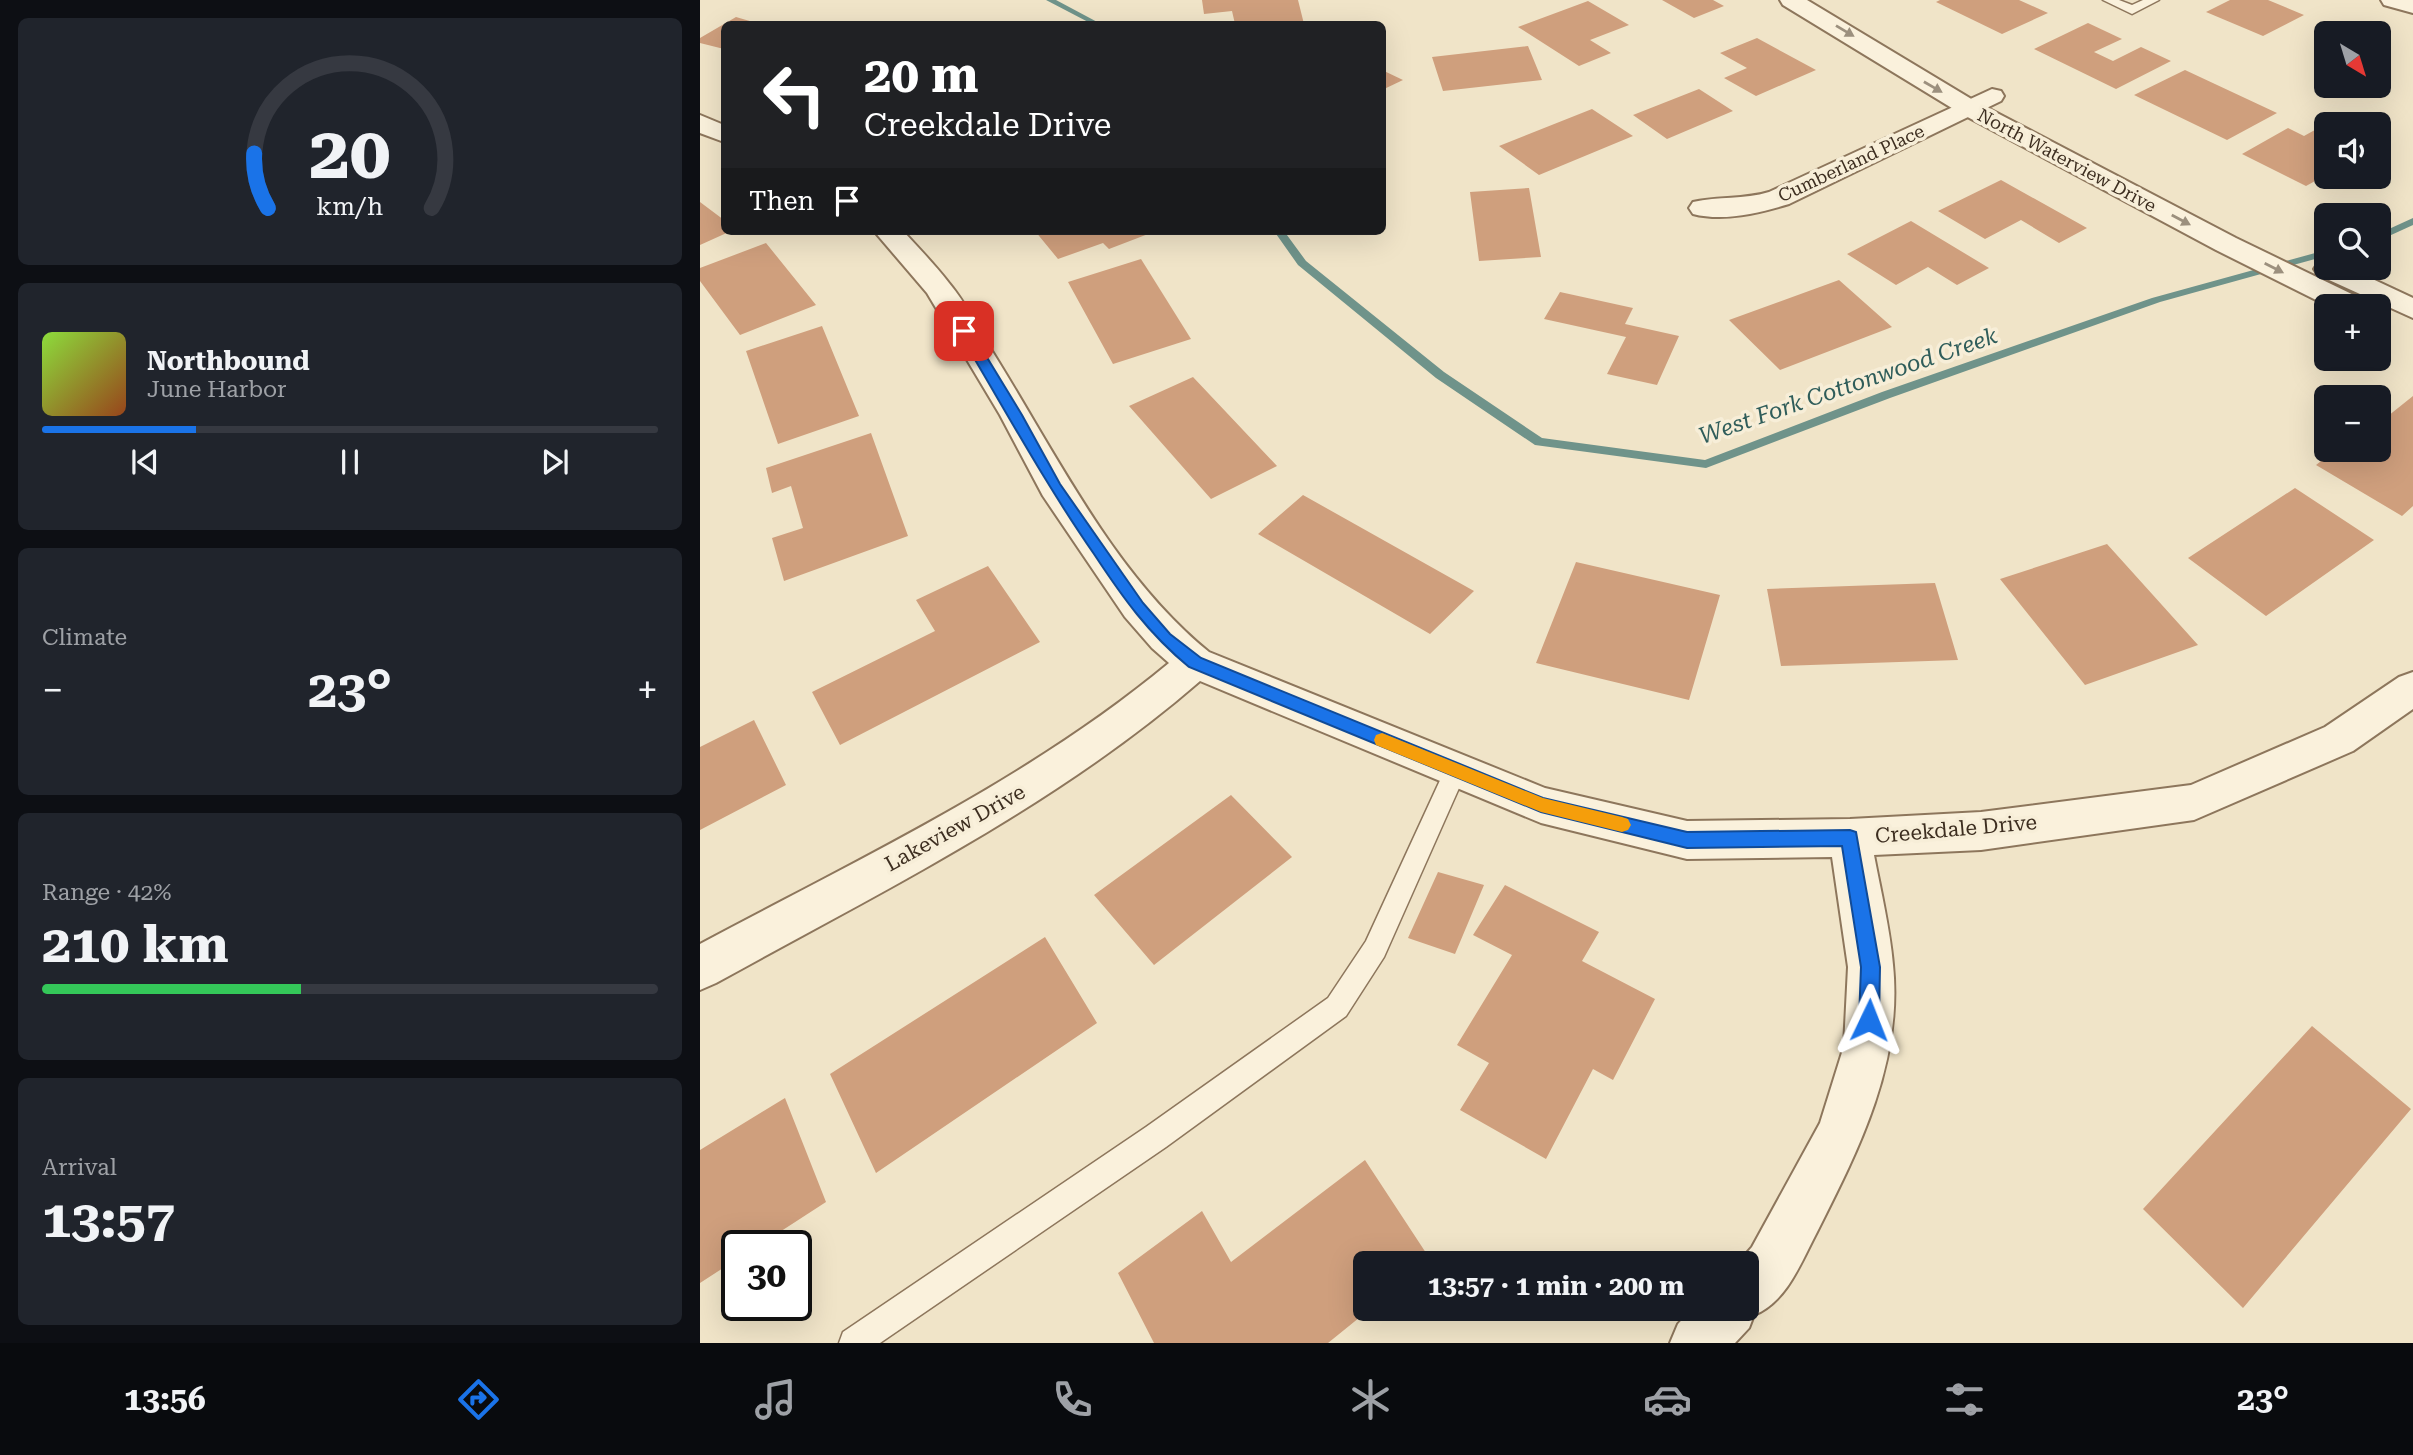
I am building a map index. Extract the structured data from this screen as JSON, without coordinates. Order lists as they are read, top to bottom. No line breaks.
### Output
{"streets":{"street":["North Waterview Drive","Cumberland Place","Lakeview Drive","Creekdale Drive"]},"crossings":[["North Waterview Drive","Cumberland Place"],["Lakeview Drive","Creekdale Drive"]],"water":["West Fork Cottonwood Creek"],"north":"bottom right","page":{"map_buttons":["+","−"],"turn":["20 m","Creekdale Drive"],"then":"Then","song":["Northbound","June Harbor"],"tile":["Climate",["Range · 42%","210 km"],["Arrival","13:57"]],"heat":["−","23°","+"],"limit":"30","trip":"13:57 · 1 min · 200 m","tabs":["13:56","23°"],"gauge":["20","km/h"]}}
